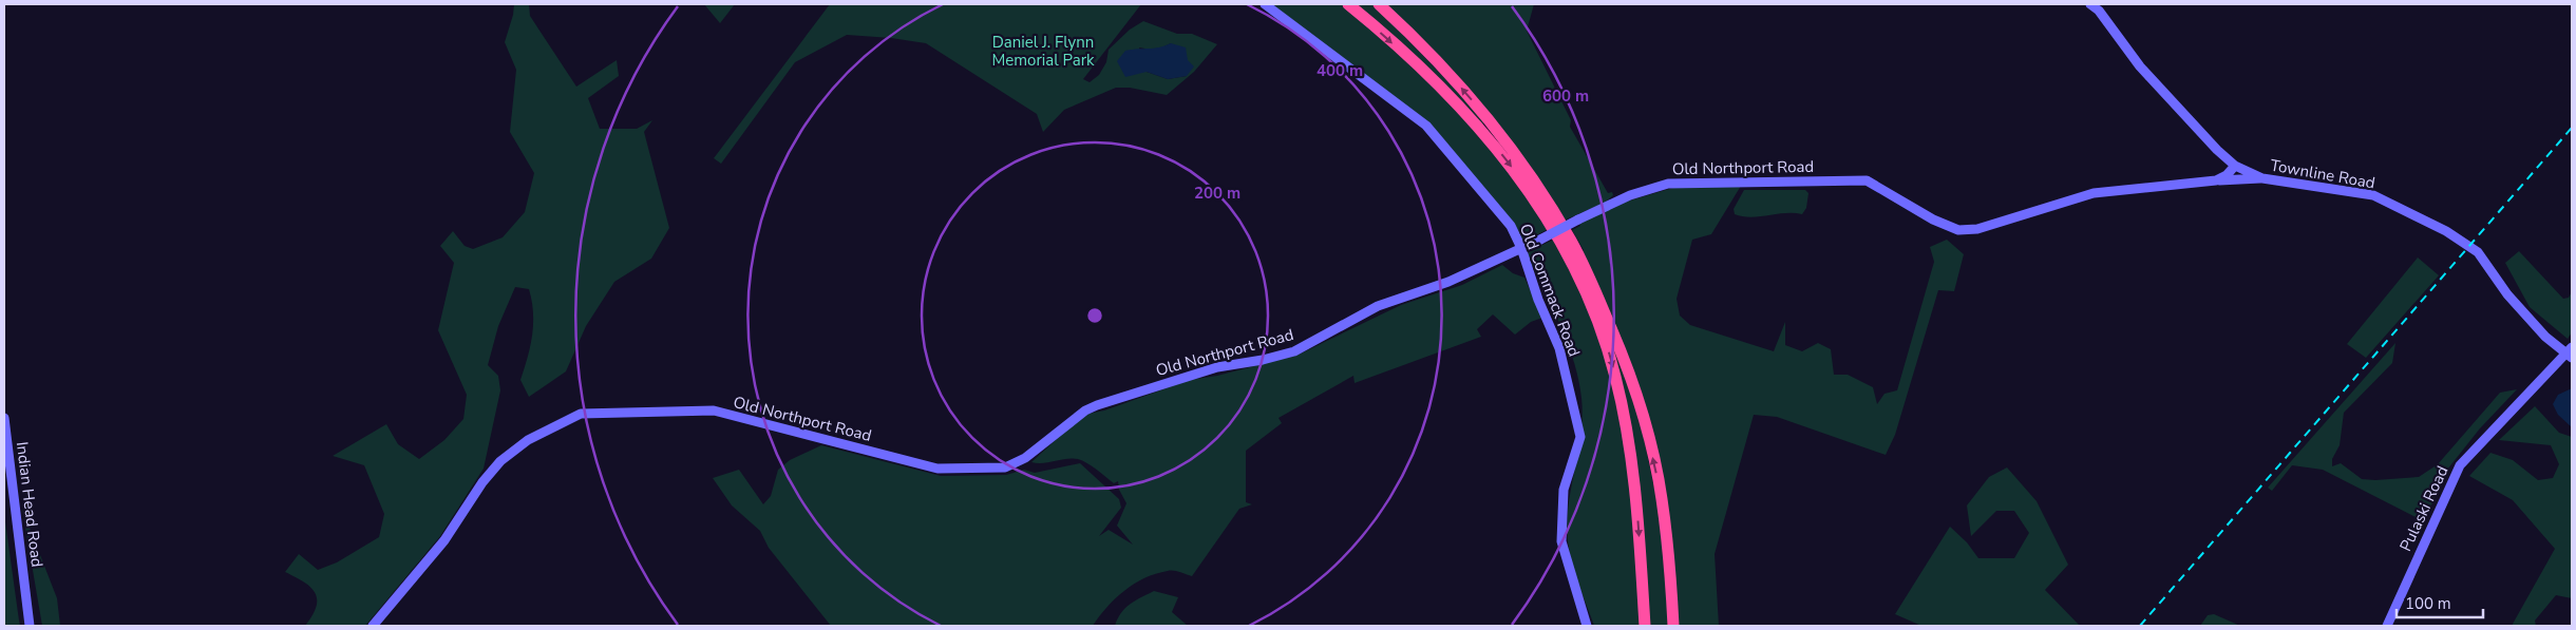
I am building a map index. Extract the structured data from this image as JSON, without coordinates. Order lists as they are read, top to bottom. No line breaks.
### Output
{"streets":{"main road":["Old Northport Road","Townline Road","Old Commack Road","Indian Head Road","Pulaski Road"]},"crossings":[["Old Northport Road","Townline Road"],["Old Northport Road","Old Commack Road"],["Townline Road","Pulaski Road"]],"parks":["Daniel J. Flynn Memorial Park"],"scale_bar":"100 m","rings":["400 m","600 m","200 m"]}
